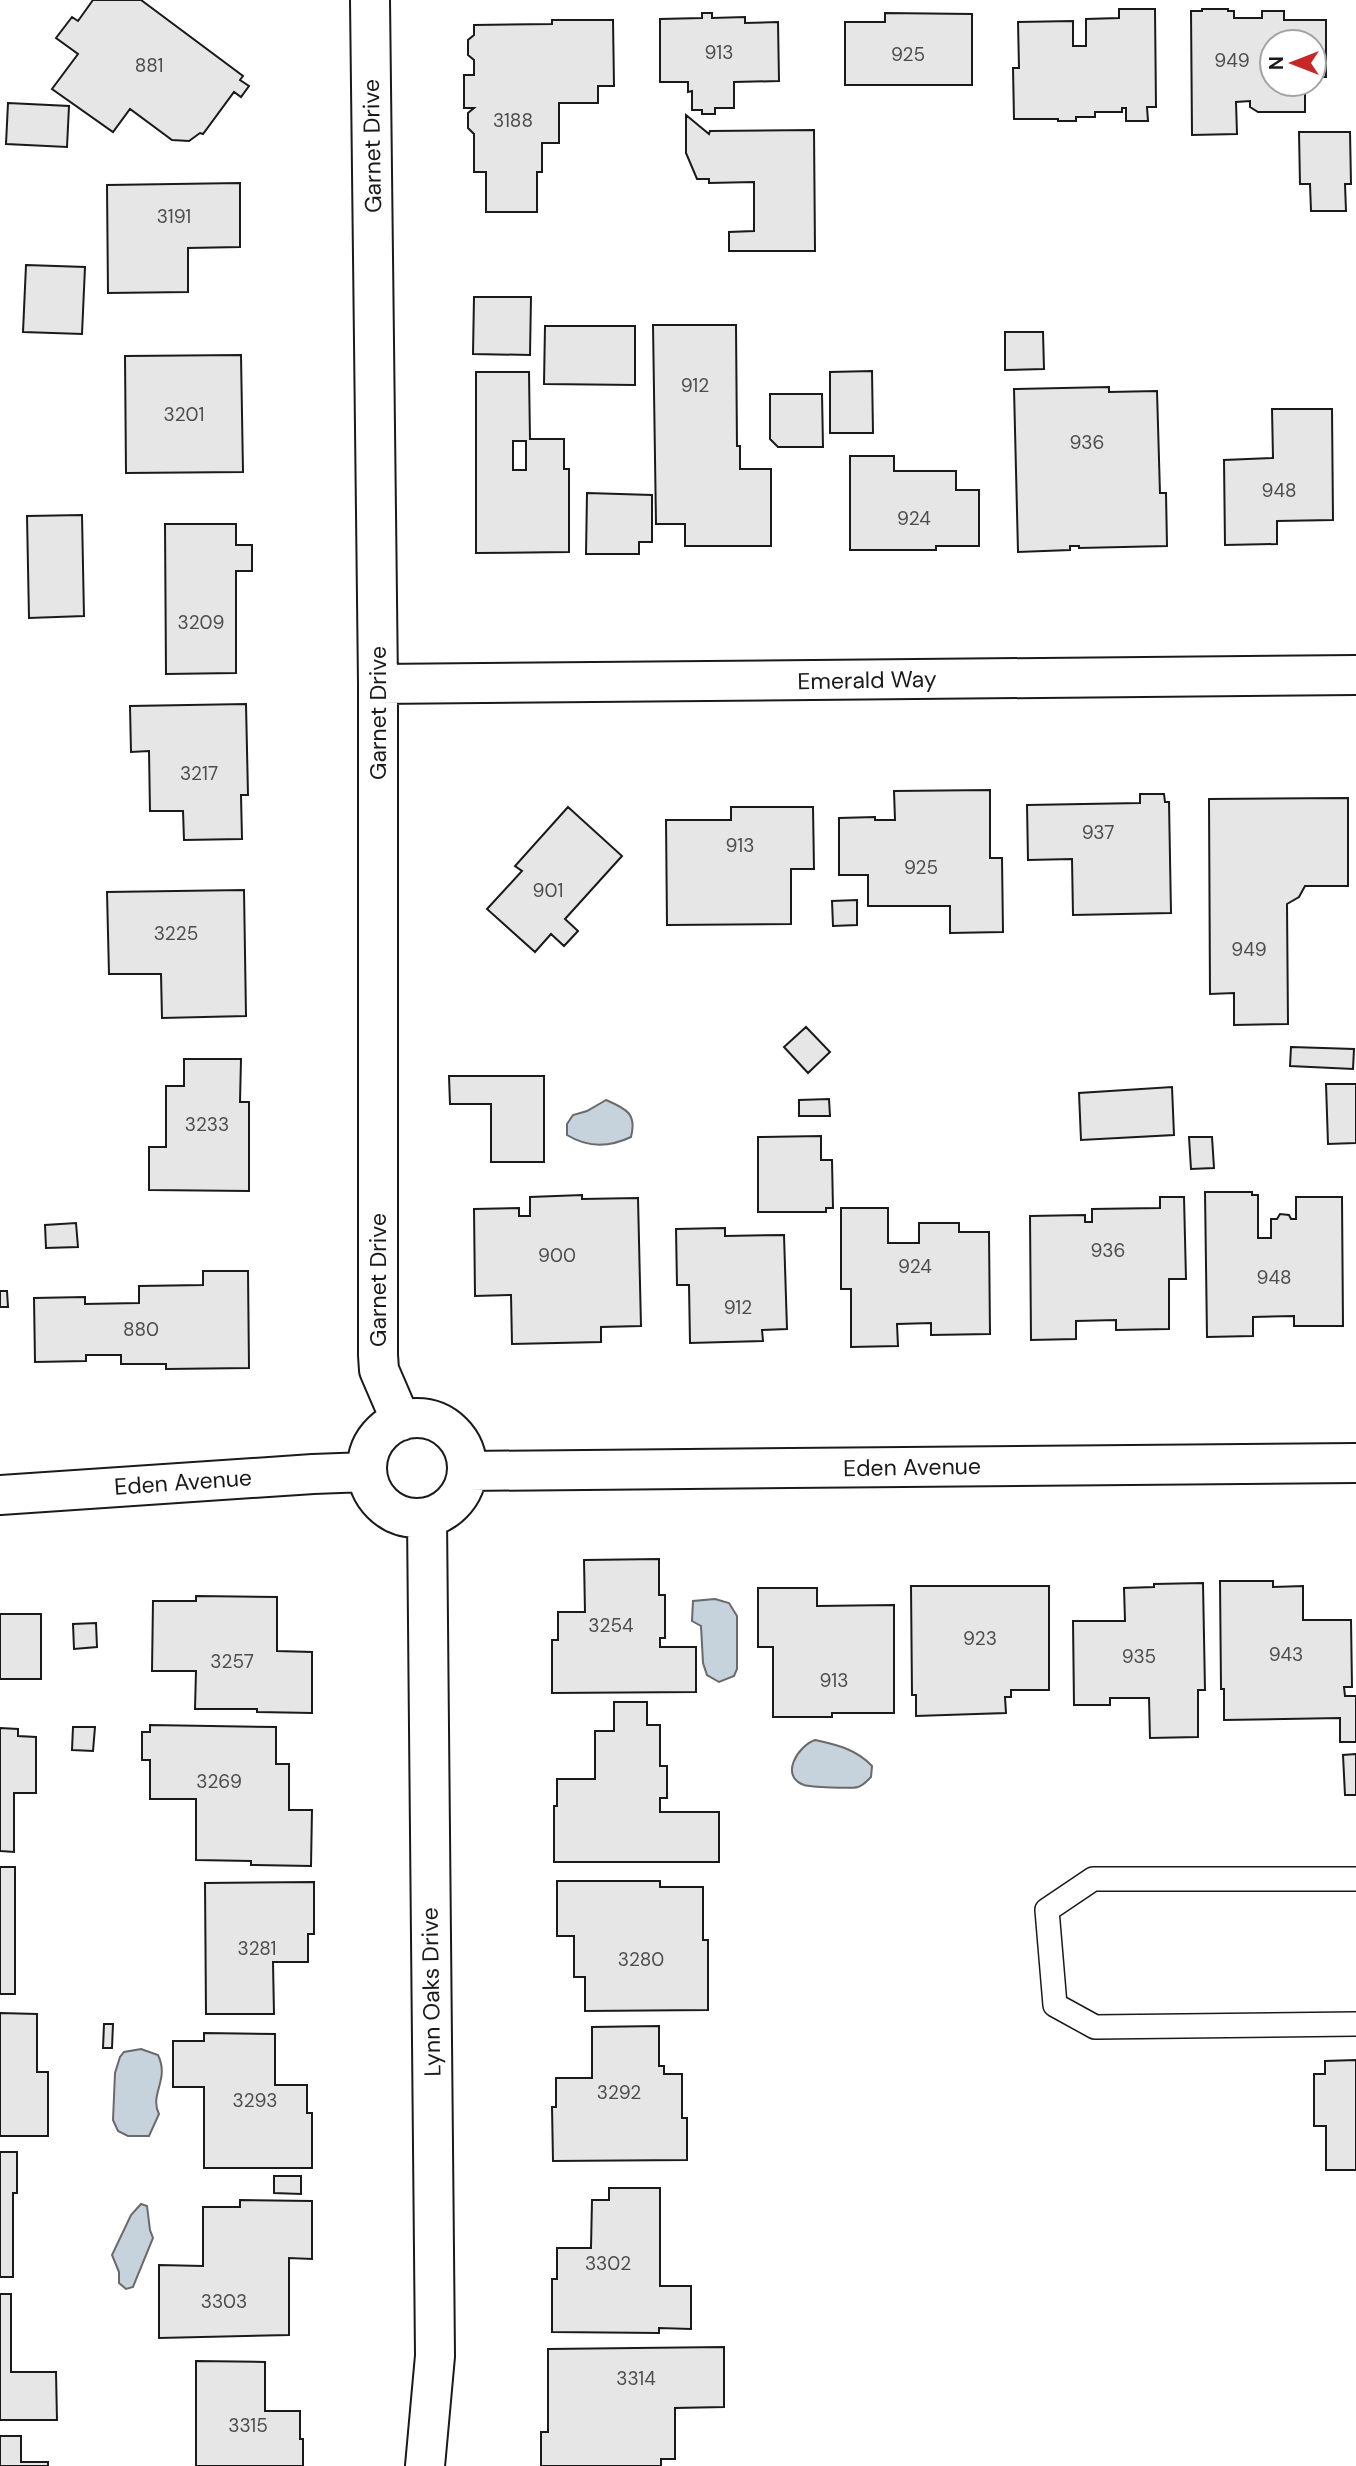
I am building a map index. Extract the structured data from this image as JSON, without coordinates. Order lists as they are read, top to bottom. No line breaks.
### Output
{"streets":{"street":["Garnet Drive","Emerald Way","Eden Avenue","Lynn Oaks Drive"]},"crossings":[["Garnet Drive","Emerald Way"],["Garnet Drive","Eden Avenue"],["Garnet Drive","Lynn Oaks Drive"],["Eden Avenue","Lynn Oaks Drive"]],"house_numbers":["913","925","949","881","3188","3191","912","3201","936","948","924","3209","3217","937","913","925","901","3225","949","3233","936","900","924","948","912","880","3254","923","943","935","3257","913","3269","3281","3280","3292","3293","3302","3303","3314","3315"],"north":"left"}
